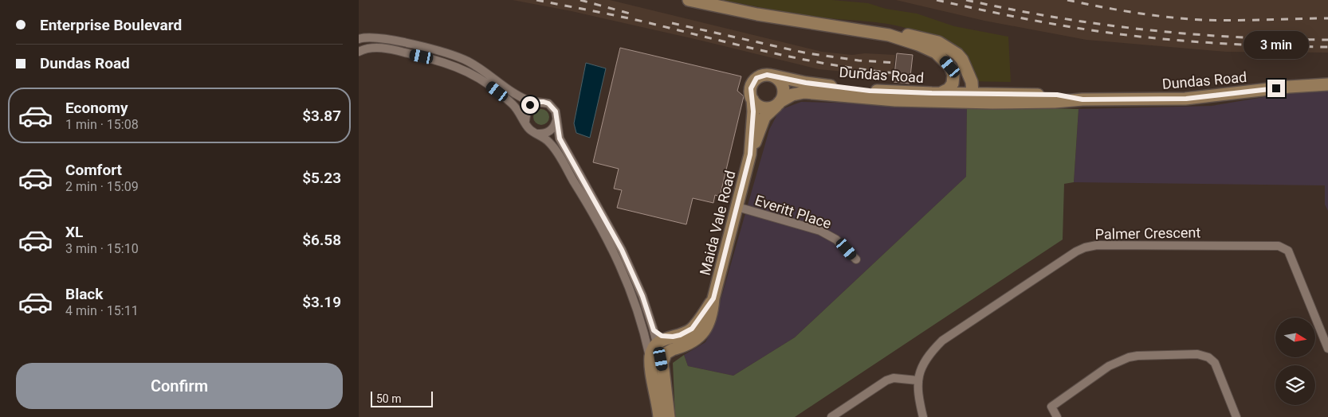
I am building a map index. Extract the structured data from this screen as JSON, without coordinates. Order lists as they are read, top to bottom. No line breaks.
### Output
{"streets":{"main road":["Dundas Road","Maida Vale Road"],"street":["Everitt Place","Palmer Crescent"]},"crossings":[["Dundas Road","Maida Vale Road"],["Everitt Place","Maida Vale Road"]],"scale_bar":"50 m","north":"right","page":{"banner":["Enterprise Boulevard","Dundas Road"],"bubble":"3 min","list":[{"name":"Economy","note":"1 min · 15:08","value":"$3.87"},{"name":"Comfort","note":"2 min · 15:09","value":"$5.23"},{"name":"XL","note":"3 min · 15:10","value":"$6.58"},{"name":"Black","note":"4 min · 15:11","value":"$3.19"}],"buttons":"Confirm","scale":"50 m"}}
